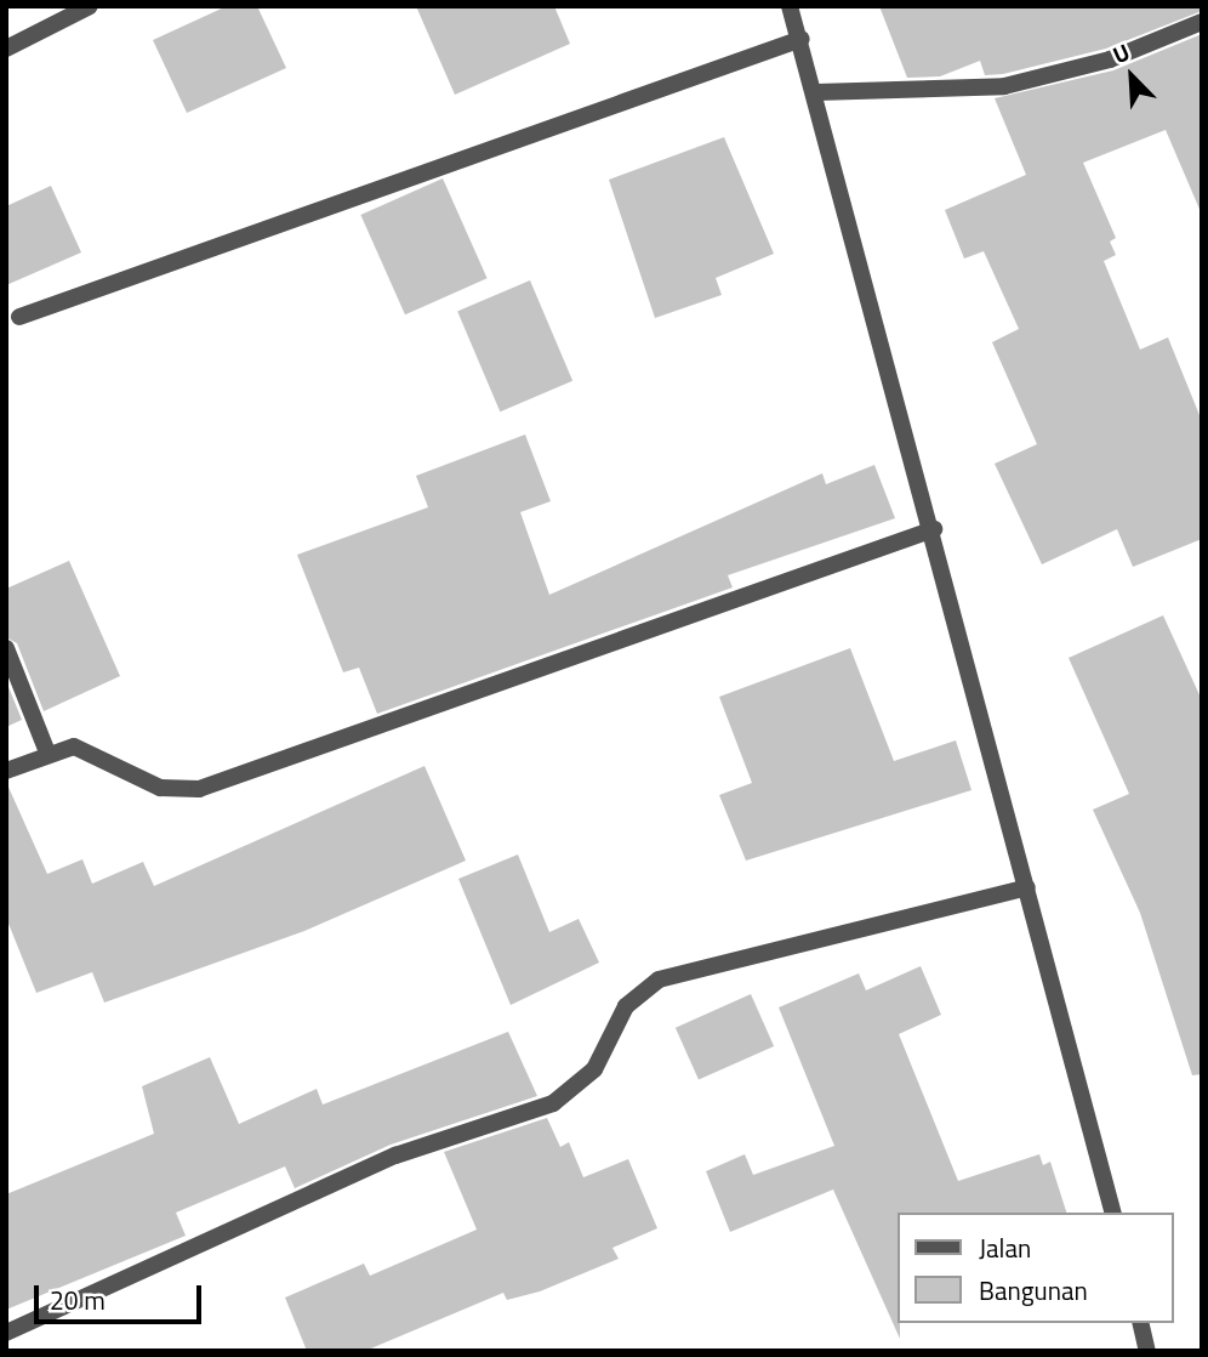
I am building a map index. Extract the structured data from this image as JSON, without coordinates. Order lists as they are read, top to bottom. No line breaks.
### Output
{"legend":["Jalan","Bangunan"],"scale_bar":"20 m","north":"top left"}
